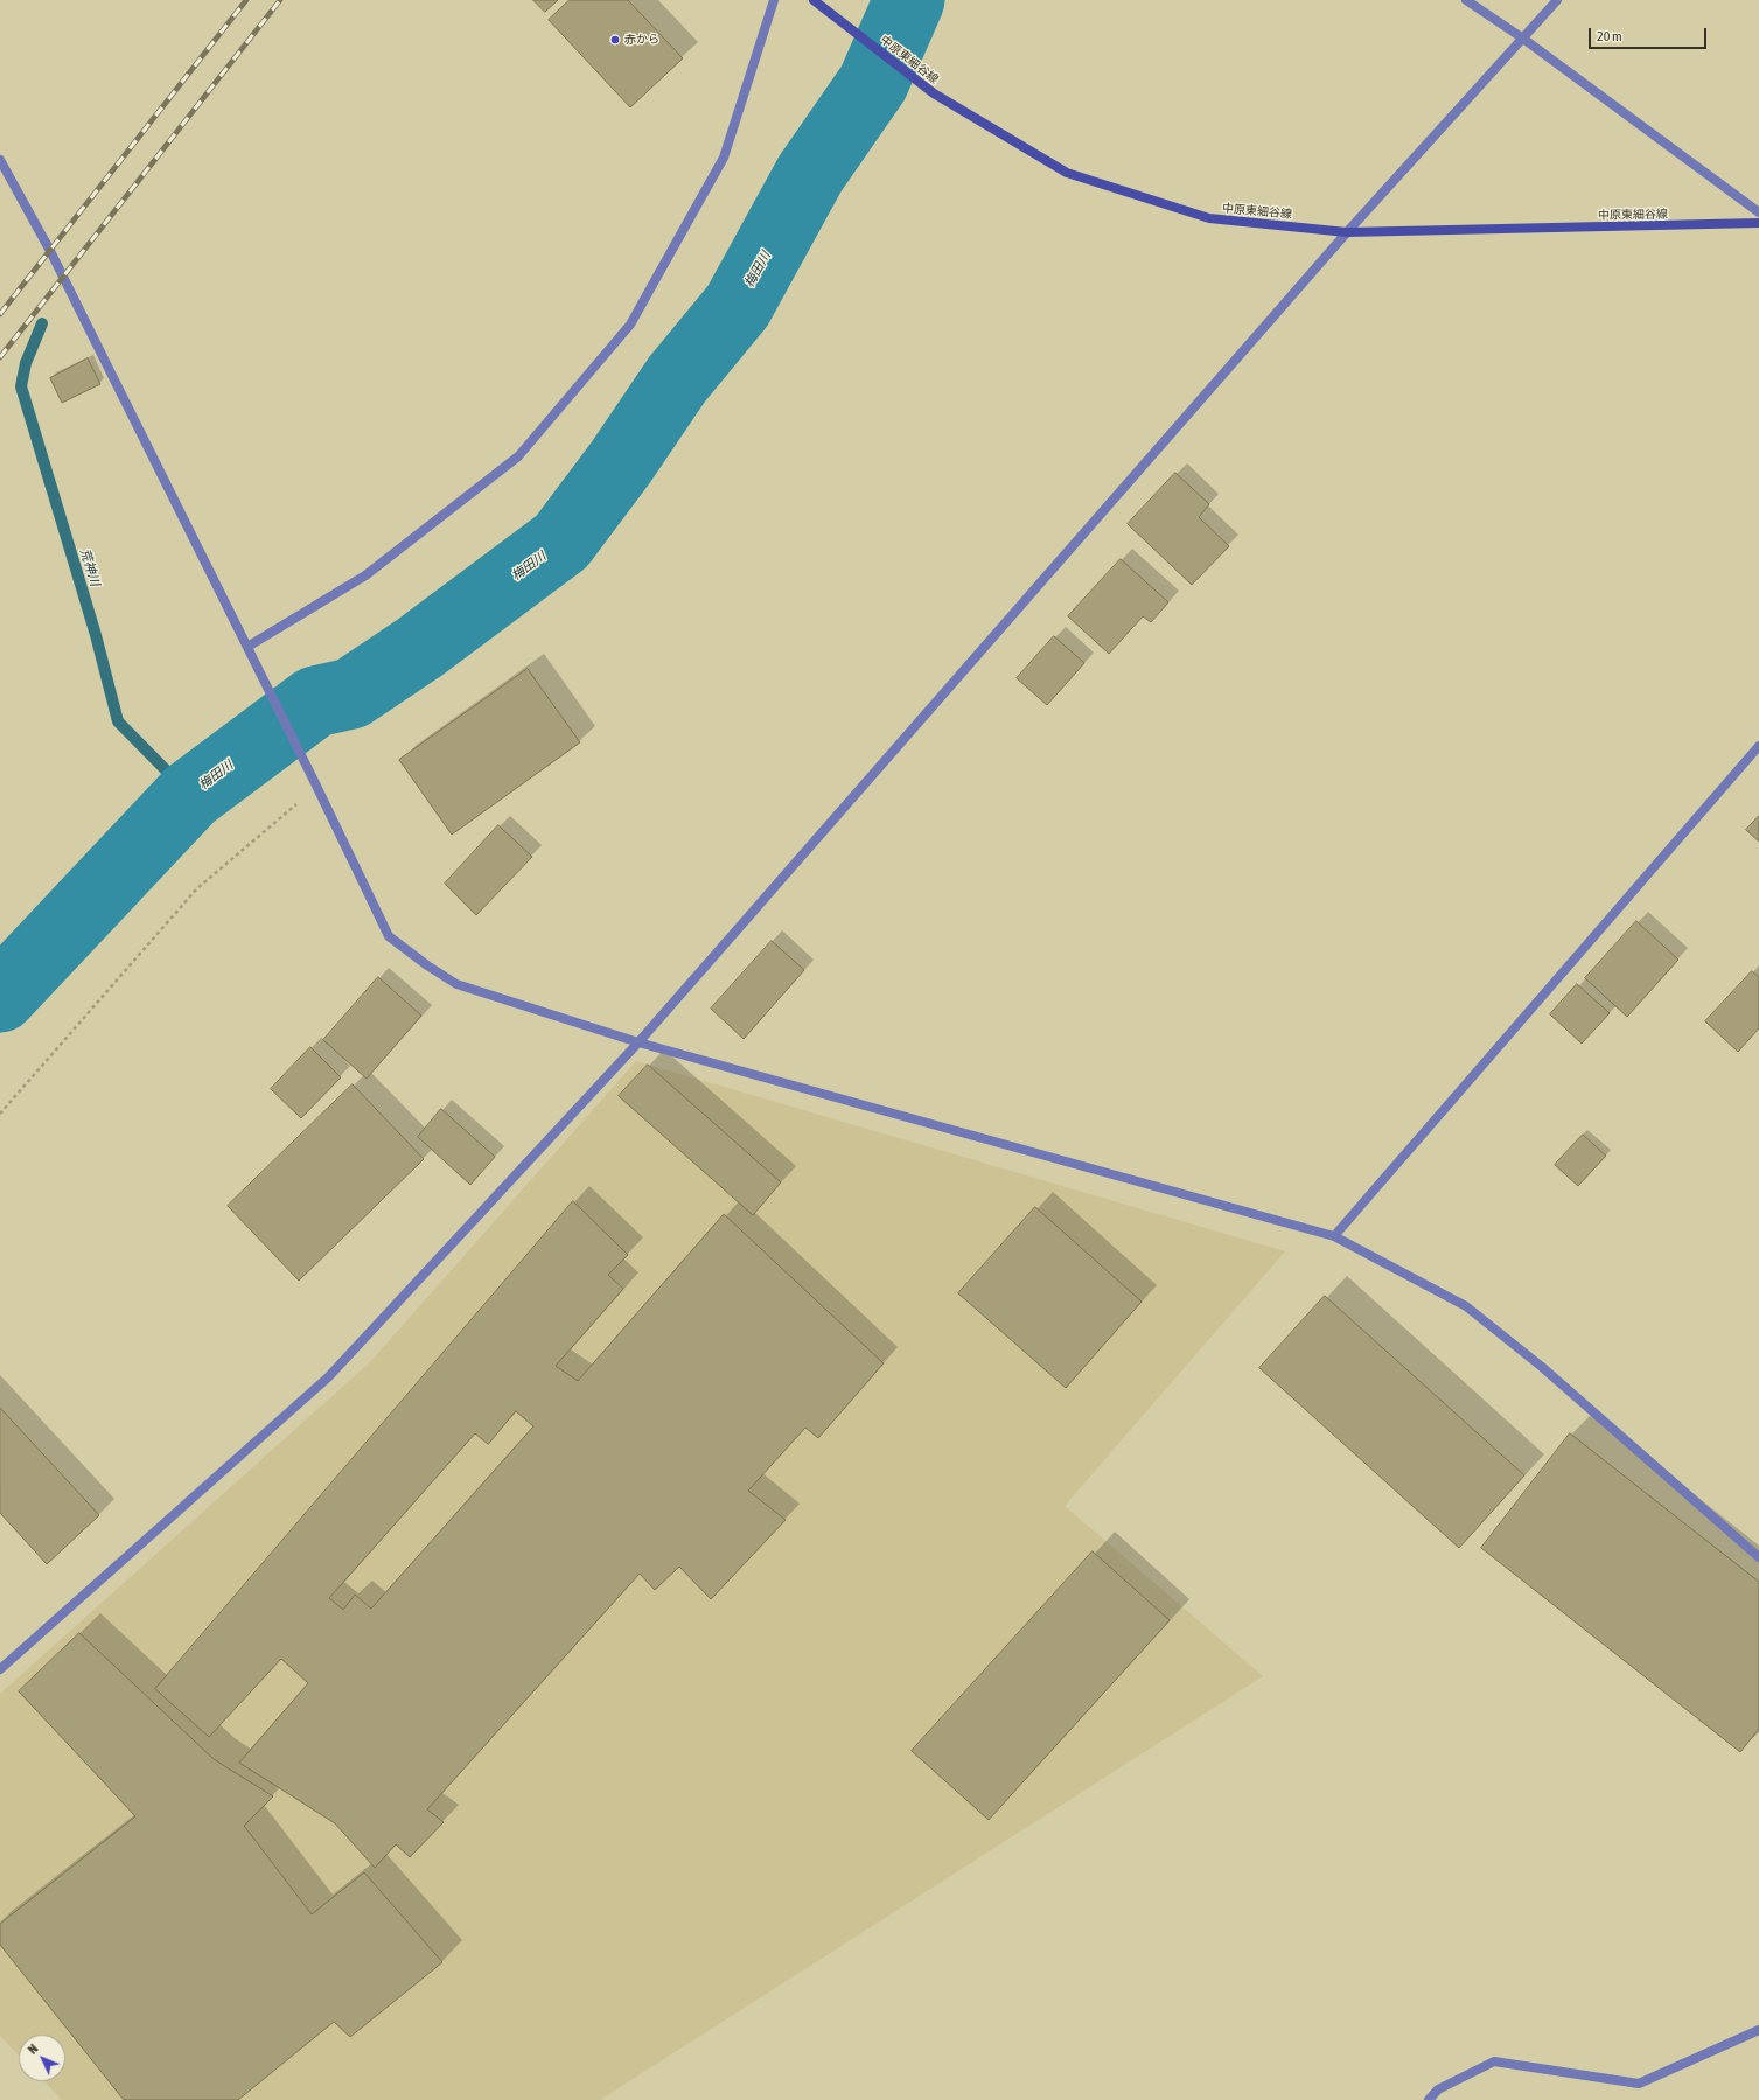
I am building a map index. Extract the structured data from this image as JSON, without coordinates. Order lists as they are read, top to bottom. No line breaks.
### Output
{"streets":{"main road":["中原東細谷線"]},"water":["梅田川","荒神川"],"places":["赤から"],"scale_bar":"20 m","north":"top left"}
